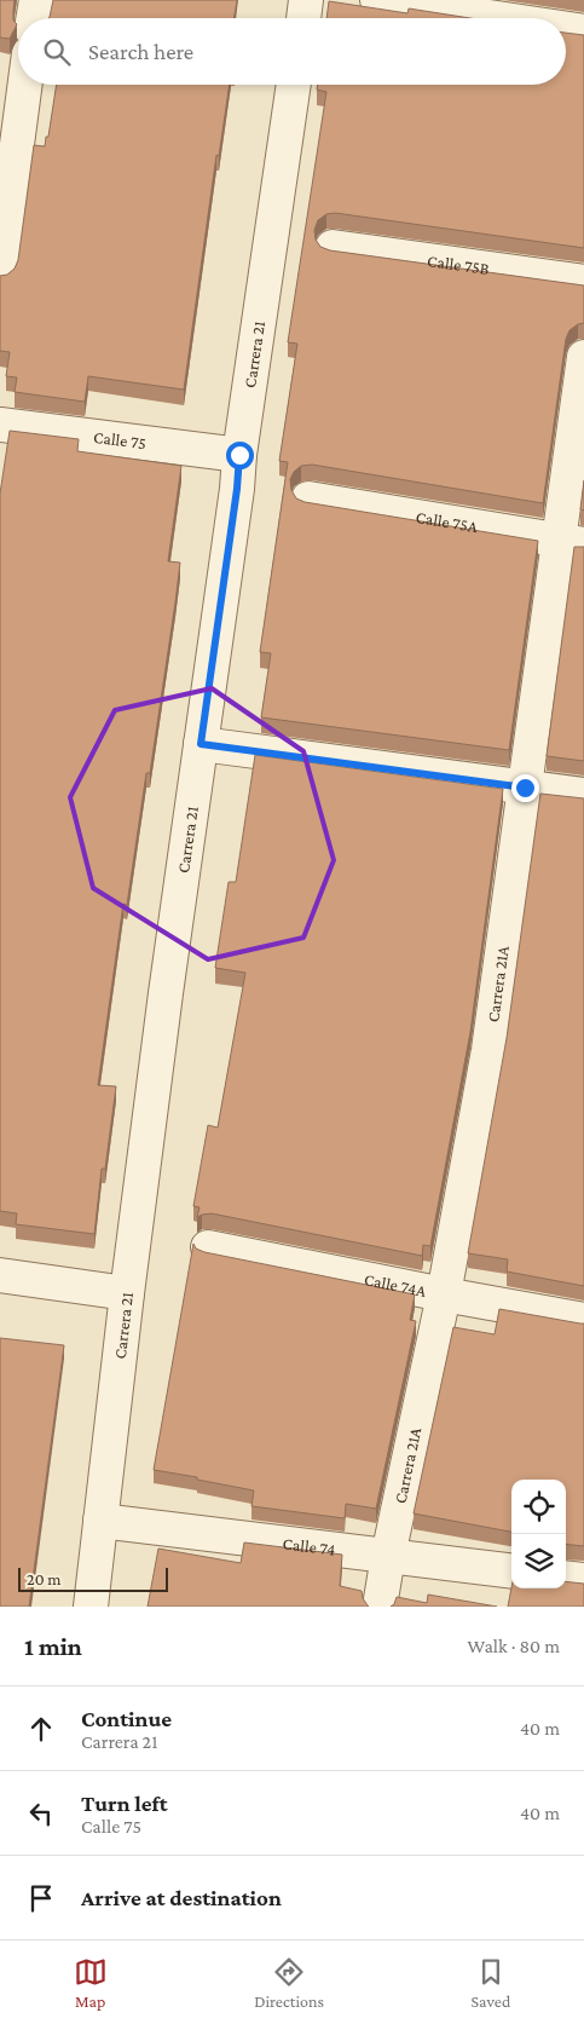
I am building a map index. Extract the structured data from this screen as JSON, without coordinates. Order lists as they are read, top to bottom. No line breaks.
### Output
{"streets":{"street":["Calle 75B","Carrera 21","Calle 75","Calle 75A","Carrera 21A","Calle 74A","Calle 74"]},"crossings":[["Carrera 21","Calle 75"],["Carrera 21","Calle 74"],["Calle 75A","Carrera 21A"],["Carrera 21A","Calle 74A"],["Carrera 21A","Calle 74"]],"scale_bar":"20 m","page":{"search":"Search here","scale":"20 m","heading":["1 min","Walk · 80 m"],"list":[["Continue","Carrera 21","40 m"],["Turn left","Calle 75","40 m"],"Arrive at destination"],"nav":["Map","Directions","Saved"]}}
